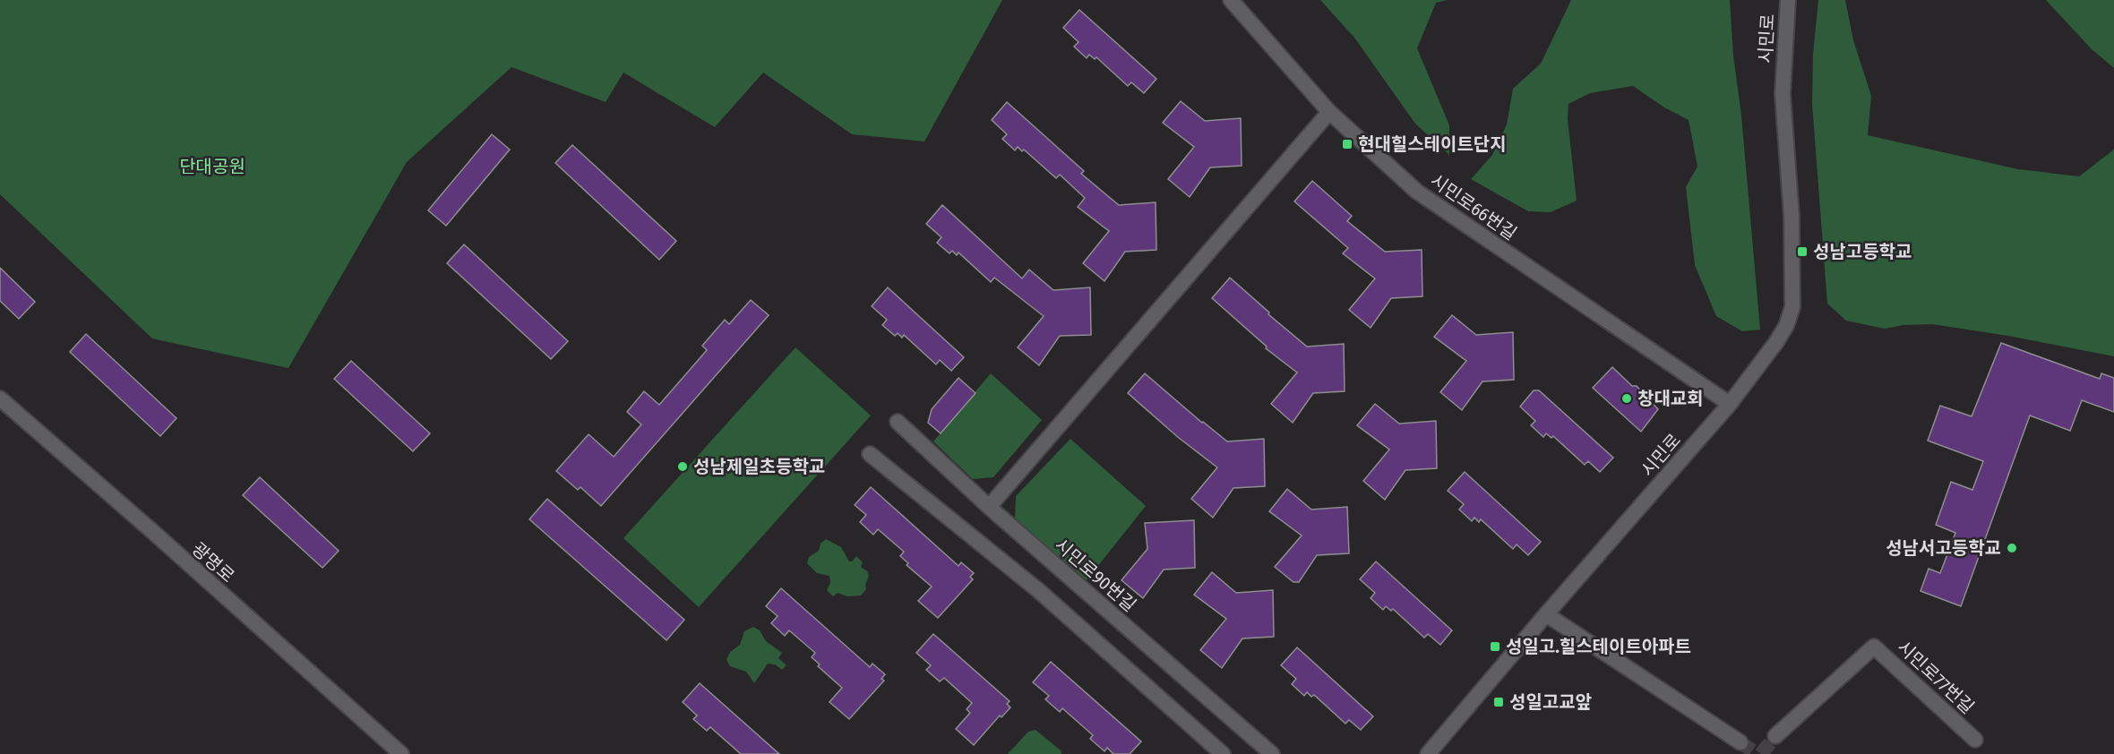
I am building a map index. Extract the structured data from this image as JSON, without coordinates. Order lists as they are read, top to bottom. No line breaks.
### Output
{"streets":{"street":["시민로","시민로66번길","광명로","시민로90번길","시민로77번길"]},"crossings":[["시민로","시민로66번길"]],"parks":["단대공원"],"places":{"transit":["현대힐스테이트단지","성남고등학교","성일고.힐스테이트아파트","성일고교앞"],"other":["창대교회","성남제일초등학교","성남서고등학교"]}}
